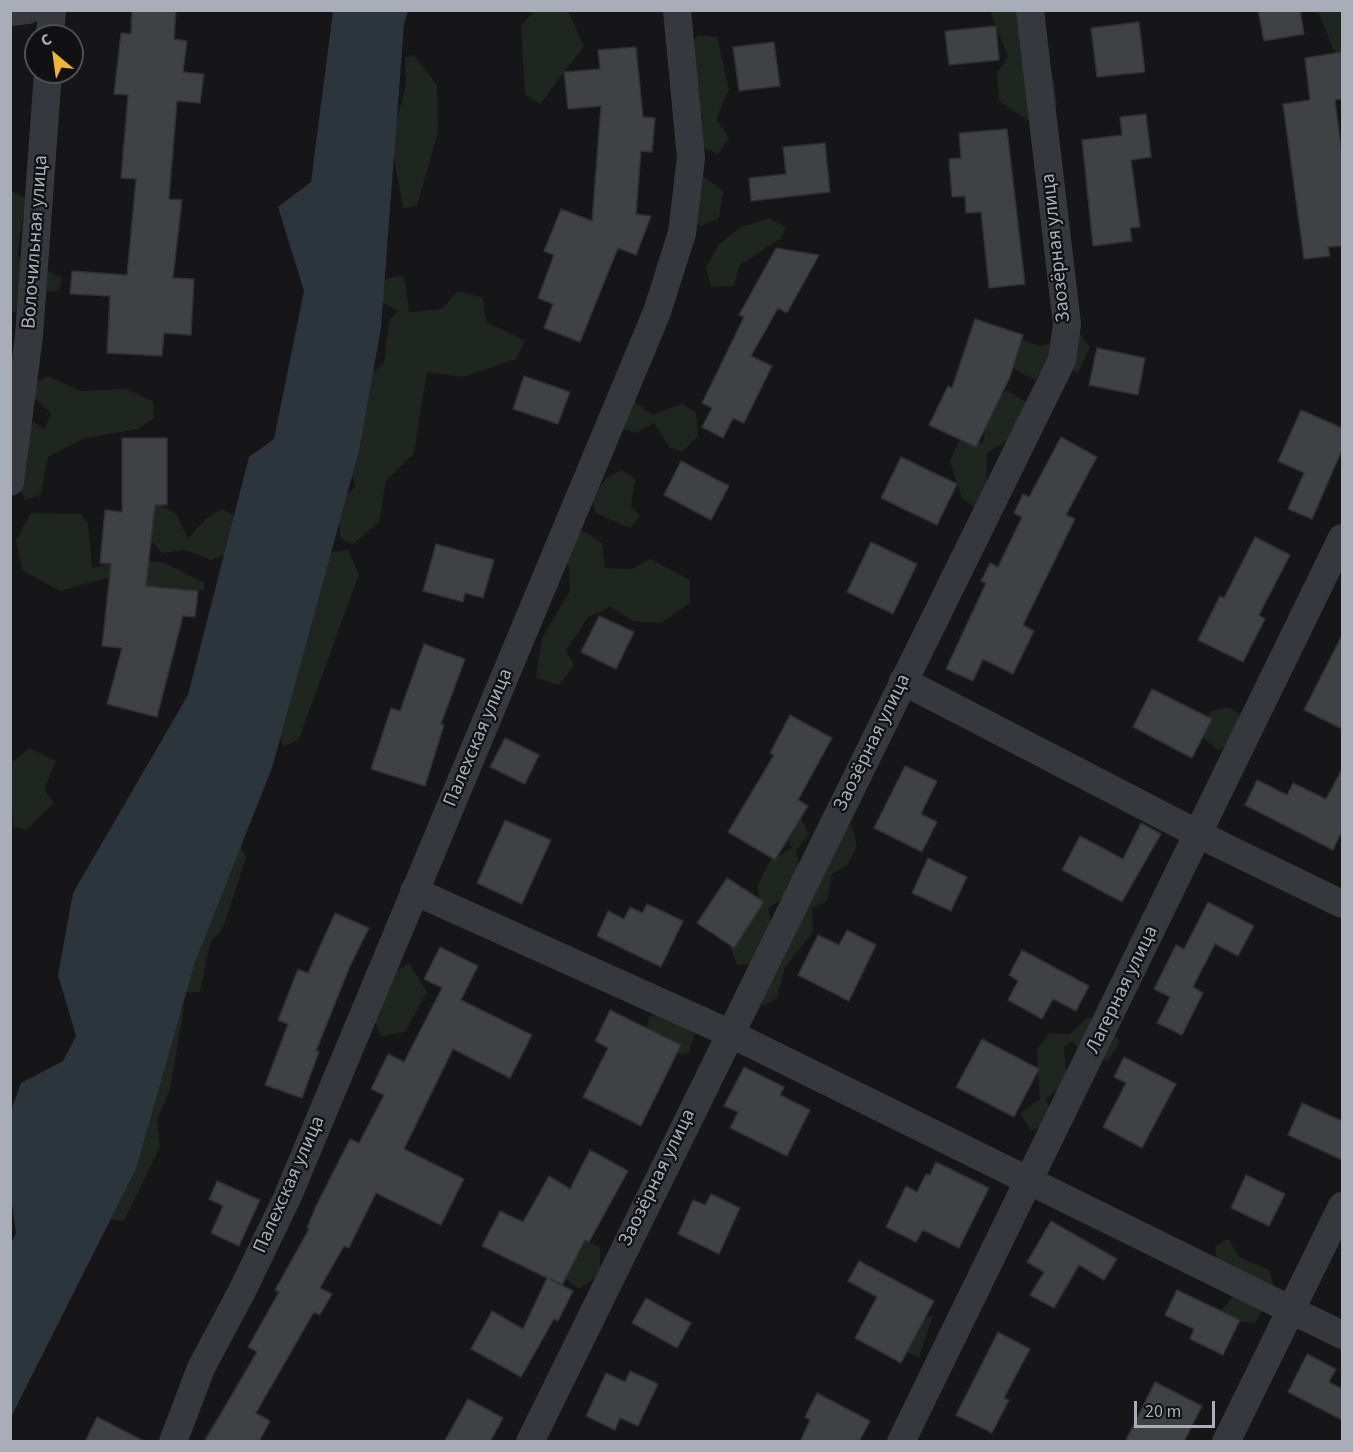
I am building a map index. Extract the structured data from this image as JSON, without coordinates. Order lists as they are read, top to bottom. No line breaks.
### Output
{"streets":{"street":["Волочильная улица","Заозёрная улица","Палехская улица","Лагерная улица"]},"scale_bar":"20 m","north":"top left"}
